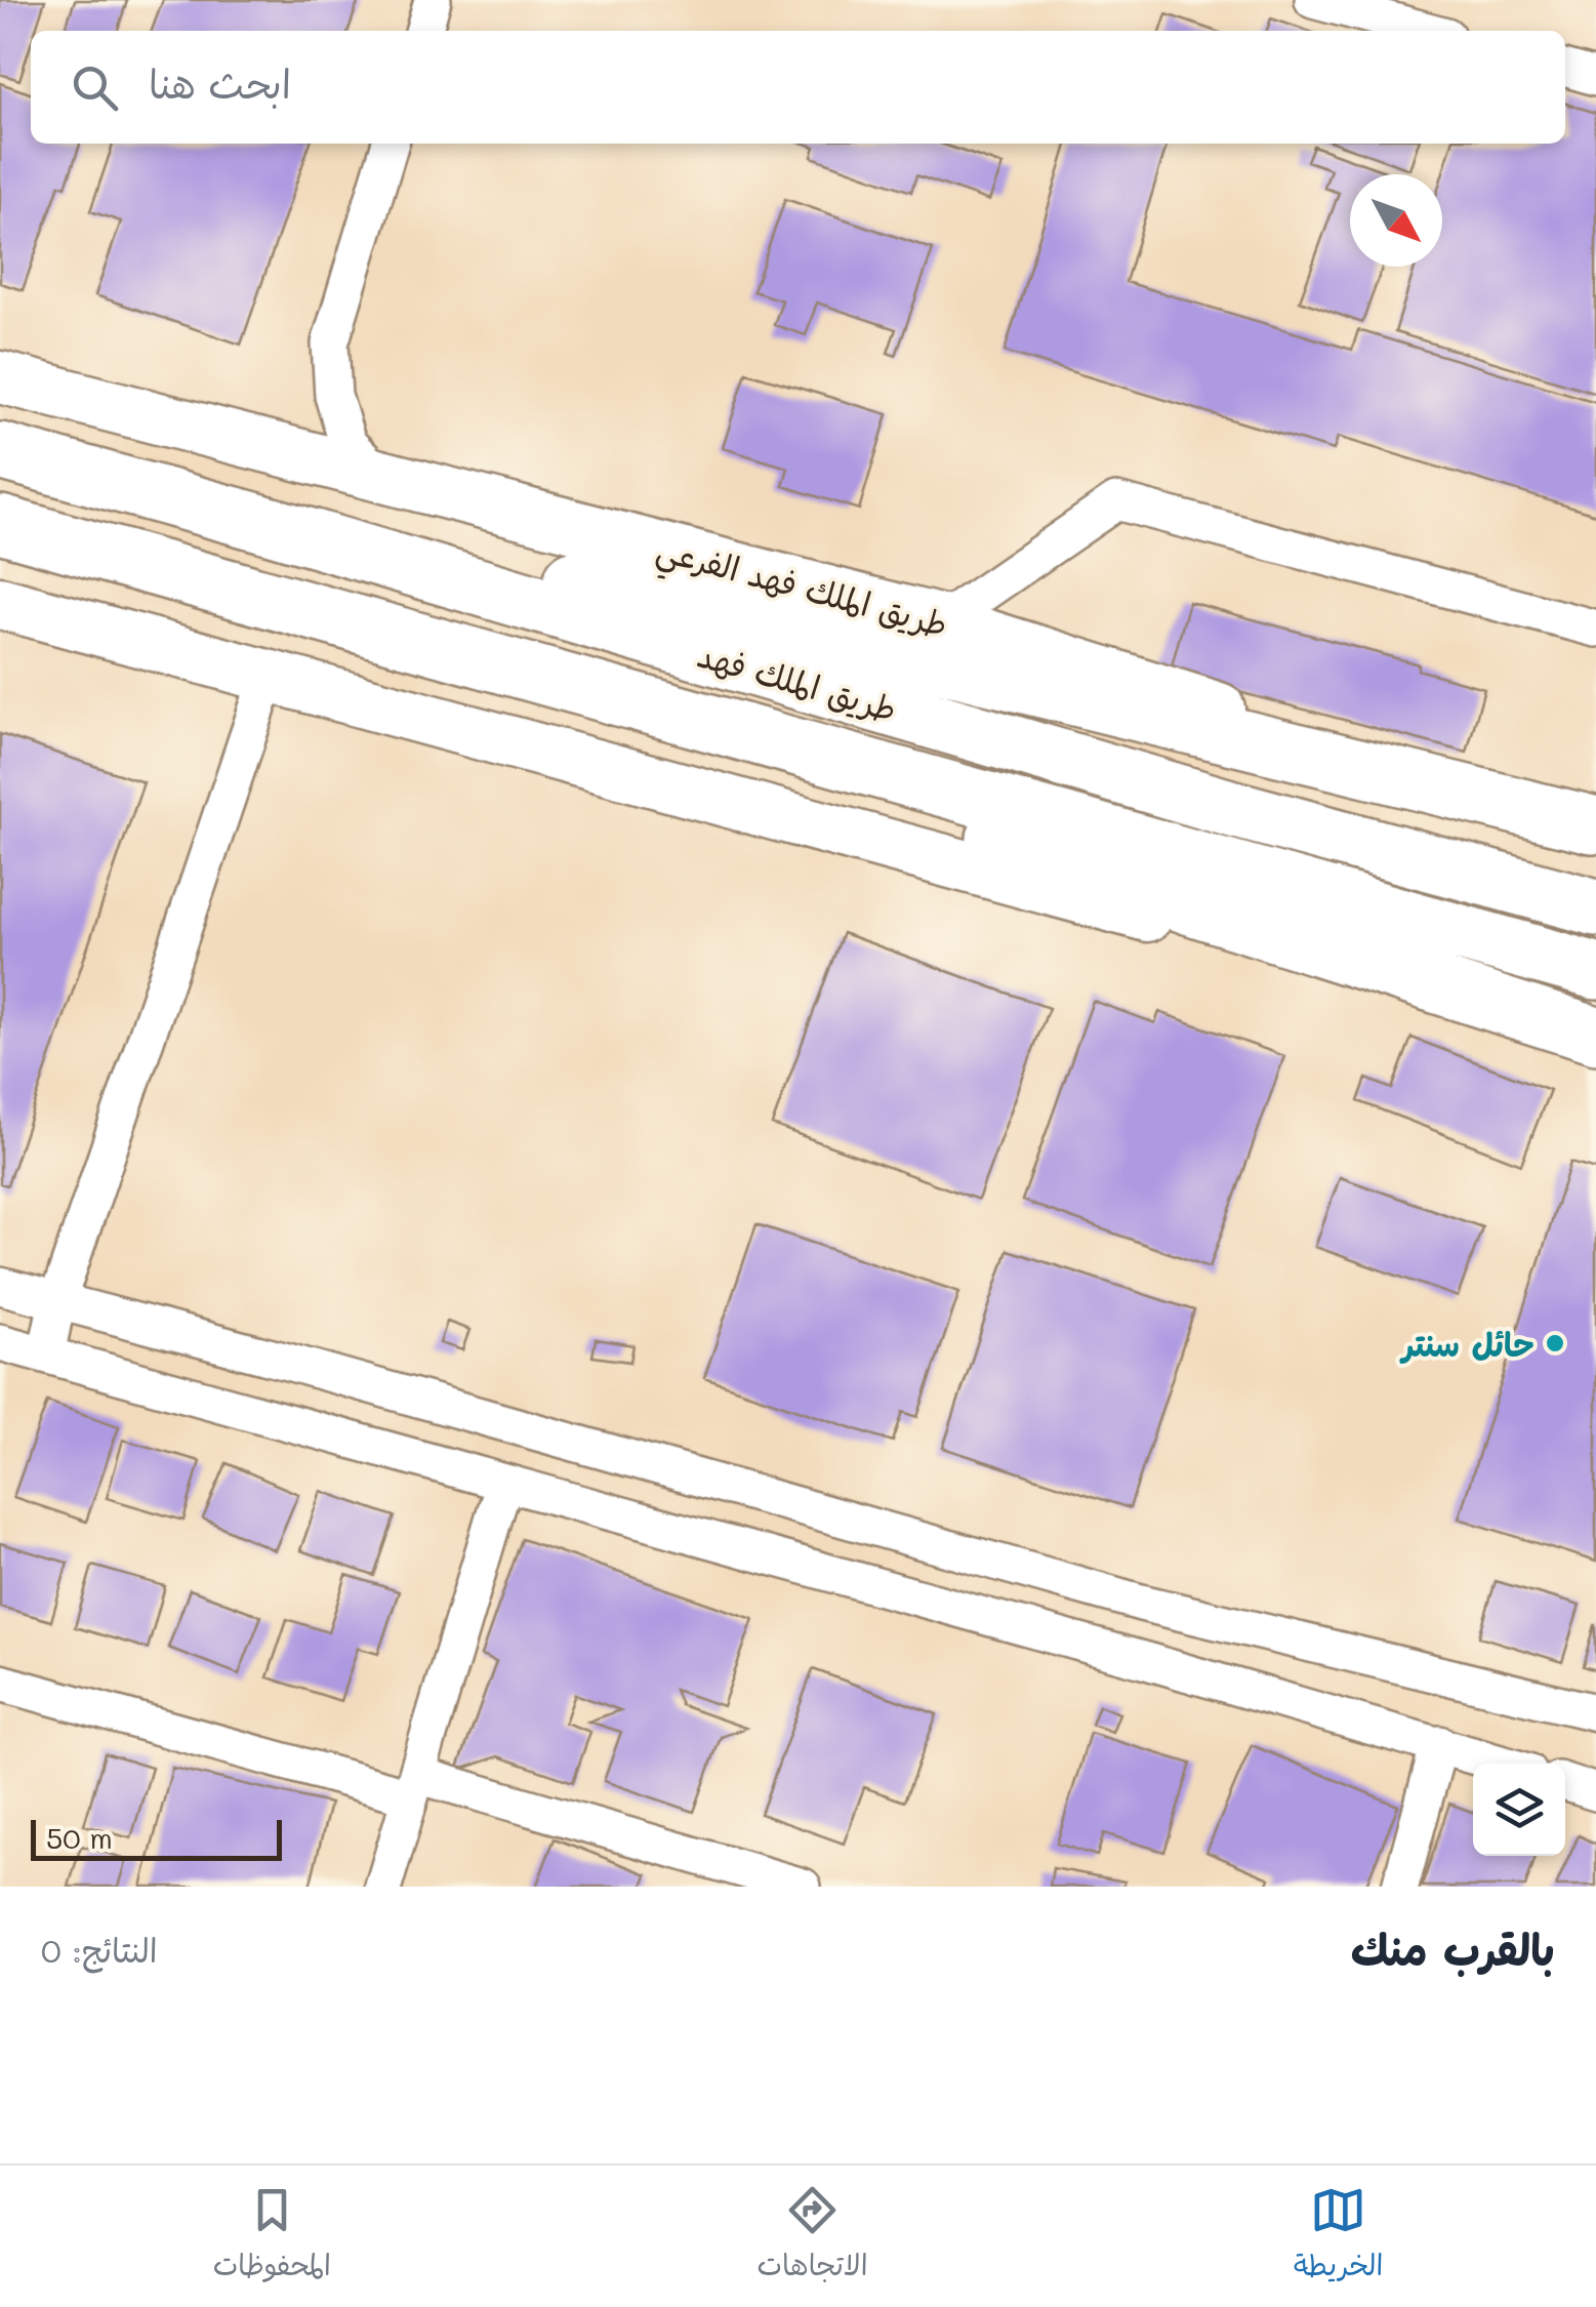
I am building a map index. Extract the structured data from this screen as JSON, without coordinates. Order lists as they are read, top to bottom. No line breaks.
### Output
{"streets":{"highway":["طريق الملك فهد"],"main road":["طريق الملك فهد الفرعي"]},"places":["حائل سنتر"],"scale_bar":"50 m","north":"bottom right","page":{"search":"ابحث هنا","scale":"50 m","heading":["بالقرب منك","النتائج: 0"],"nav":["الخريطة","الاتجاهات","المحفوظات"]}}
